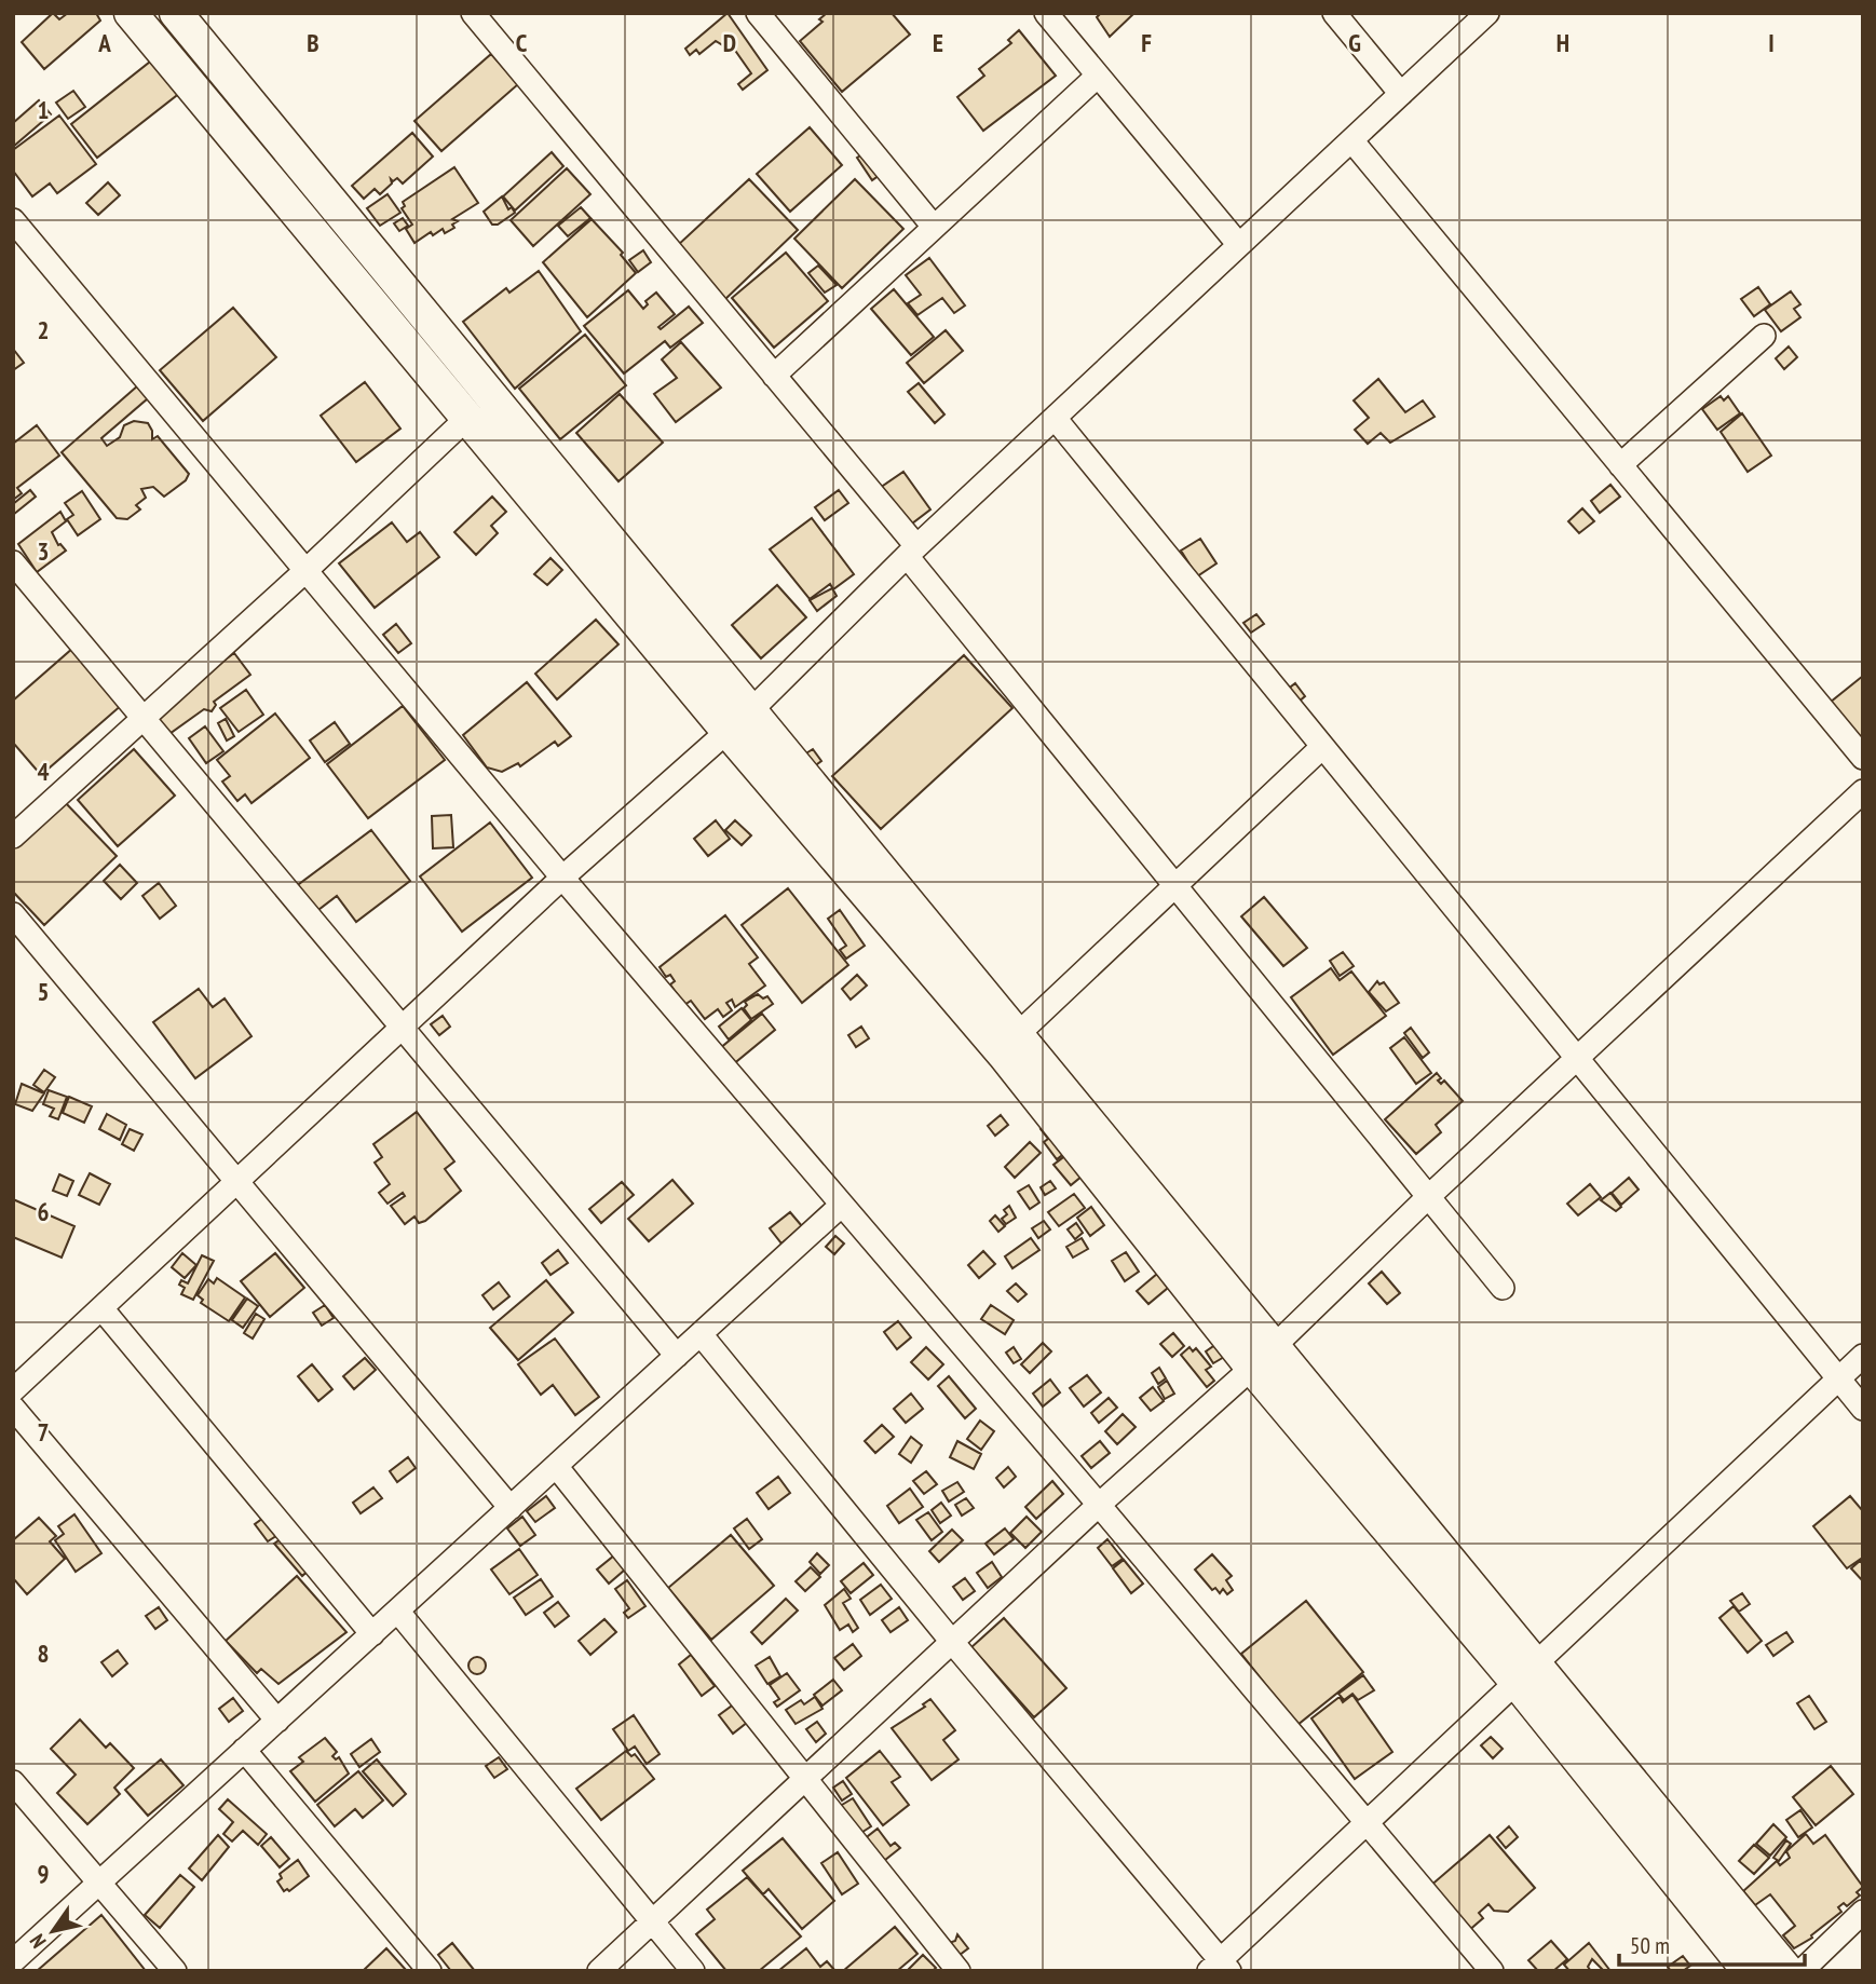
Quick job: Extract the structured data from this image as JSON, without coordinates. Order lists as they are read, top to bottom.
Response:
{
  "scale_bar": "50 m",
  "north": "bottom left",
  "grid": {
    "columns": [
      "A",
      "B",
      "C",
      "D",
      "E",
      "F",
      "G",
      "H",
      "I"
    ],
    "rows": [
      "1",
      "2",
      "3",
      "4",
      "5",
      "6",
      "7",
      "8",
      "9"
    ]
  }
}
